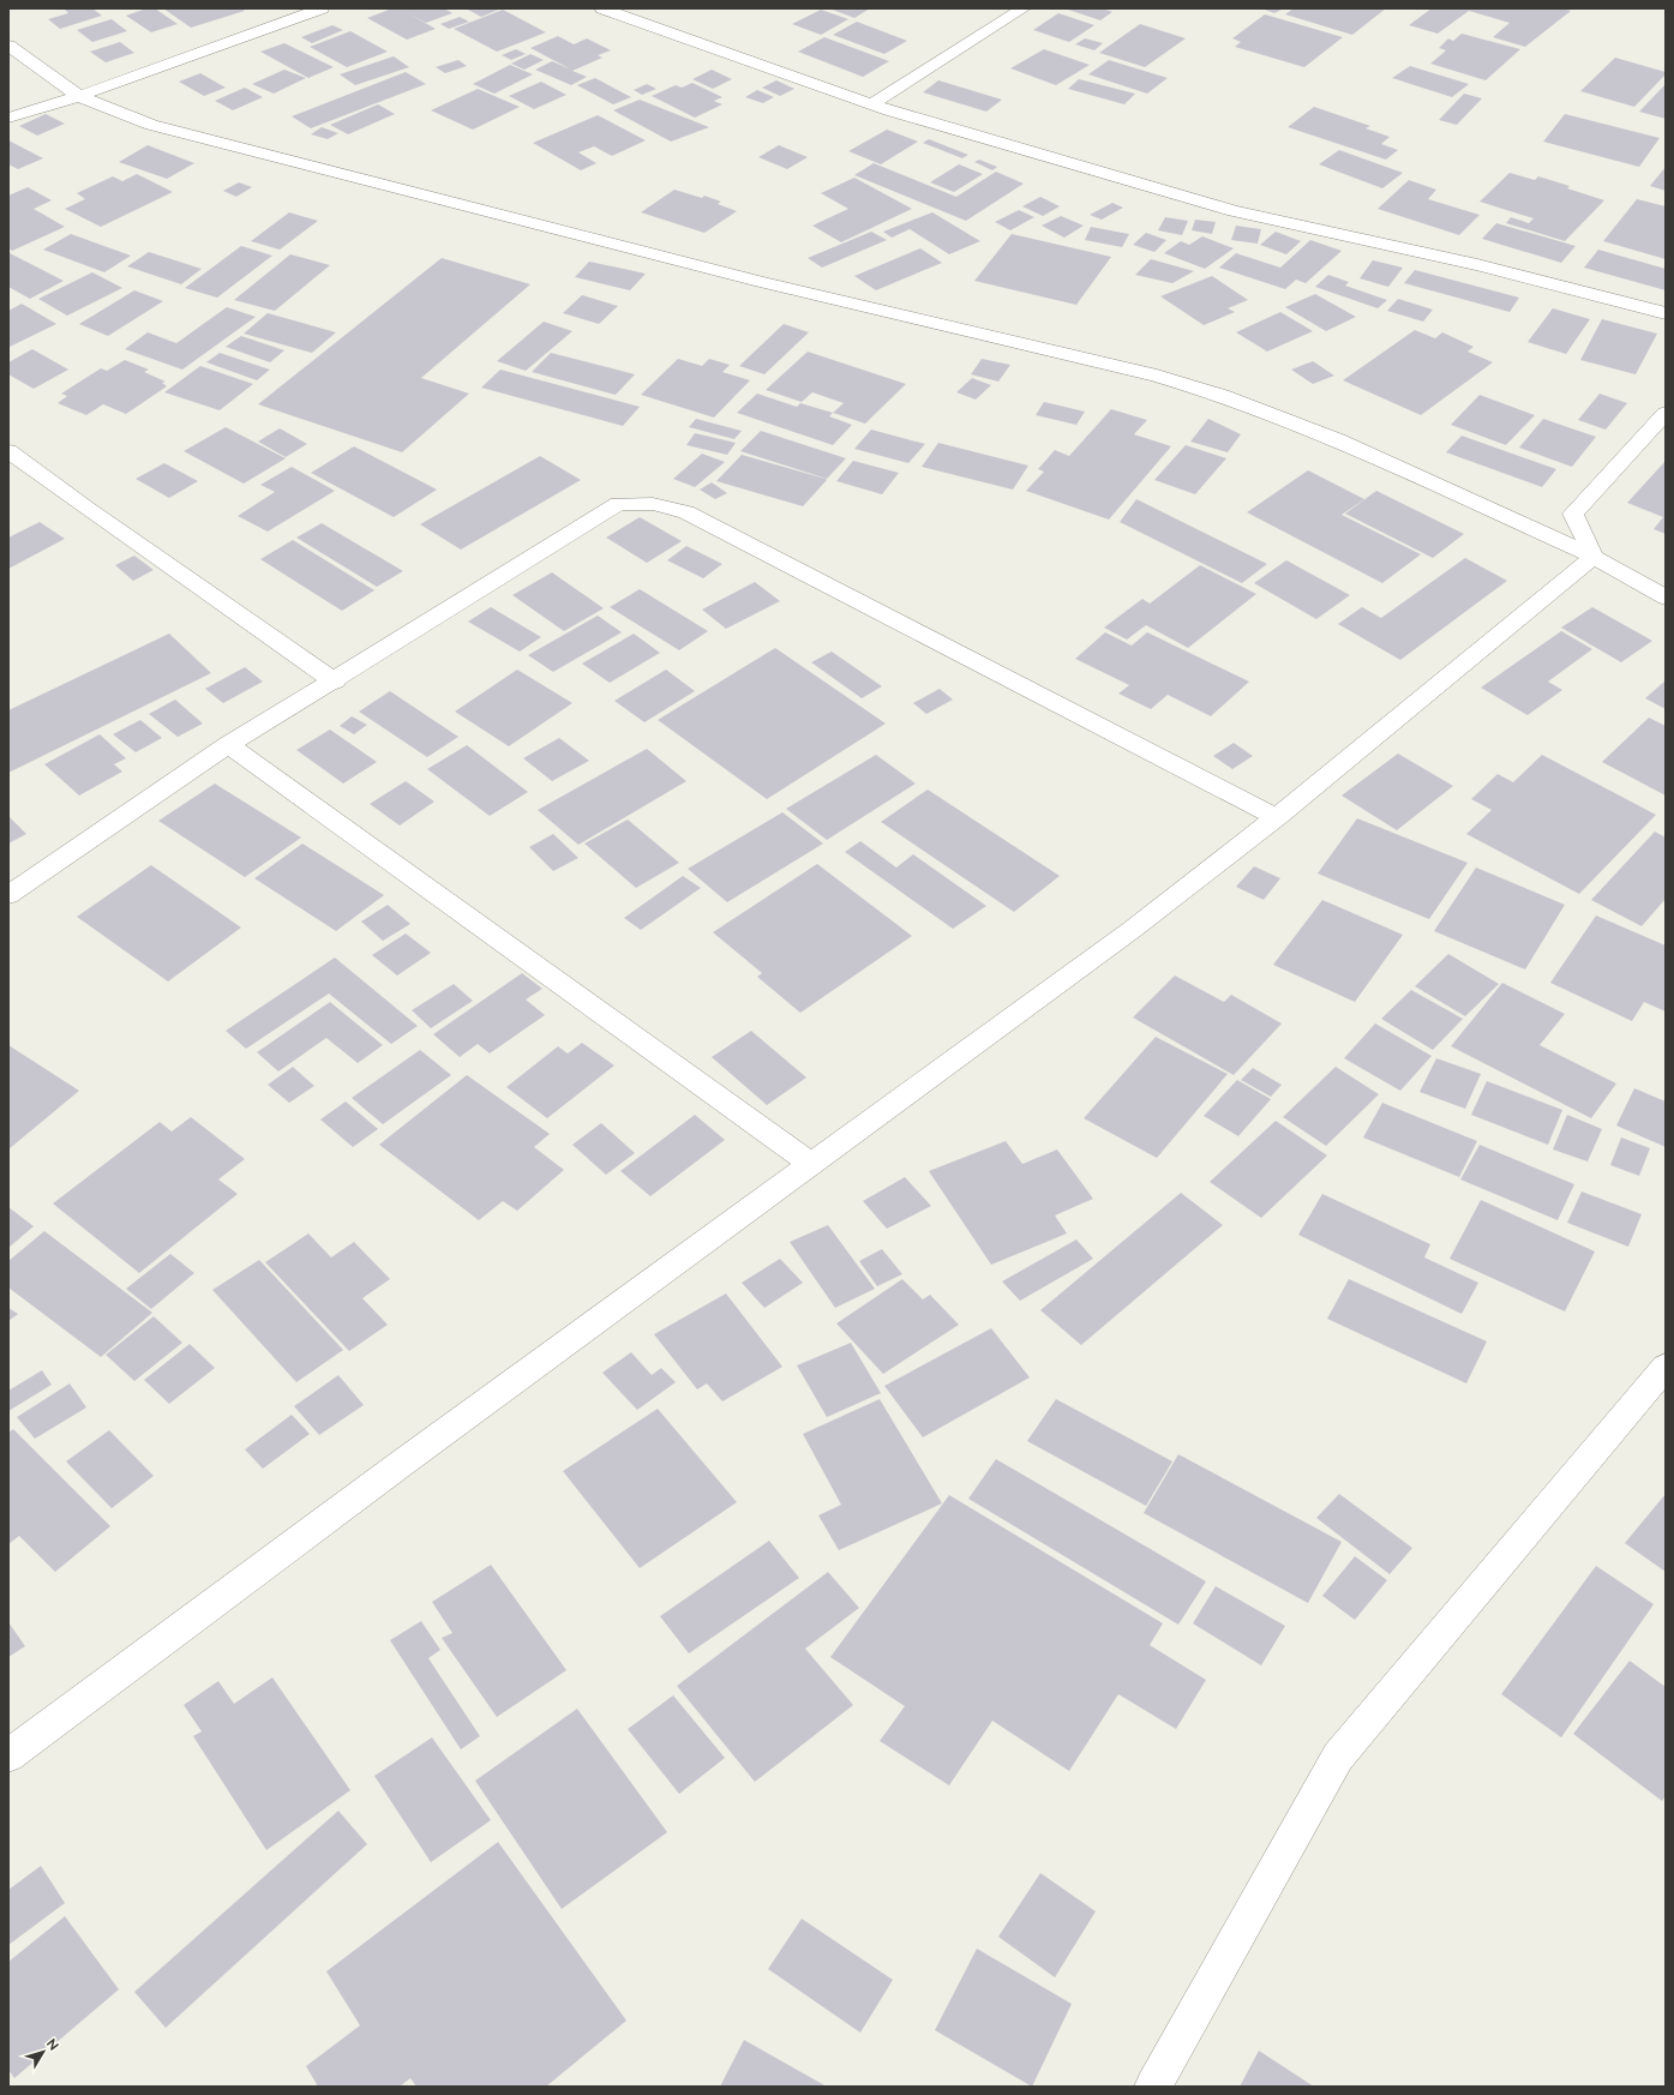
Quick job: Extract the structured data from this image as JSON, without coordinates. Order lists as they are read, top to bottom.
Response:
{
  "north": "top right"
}
